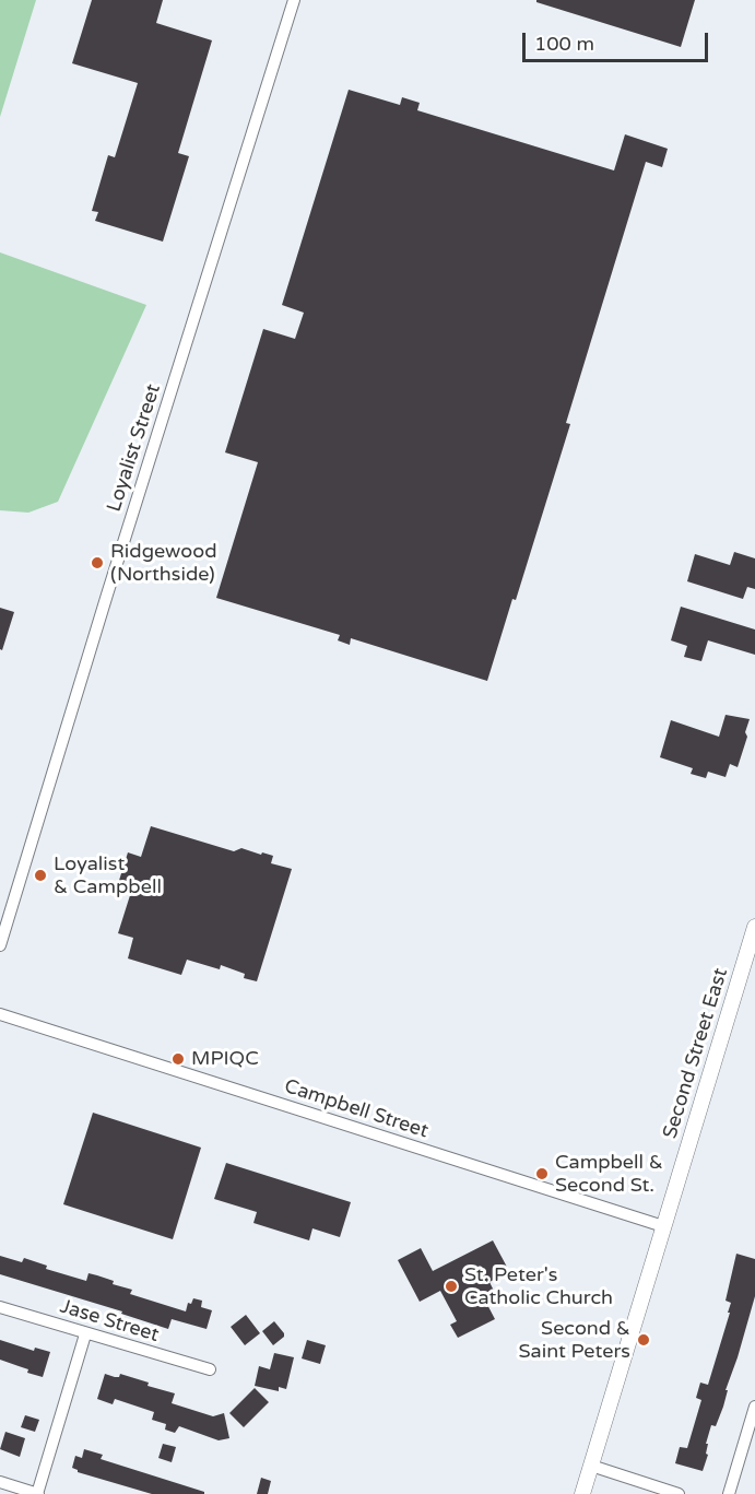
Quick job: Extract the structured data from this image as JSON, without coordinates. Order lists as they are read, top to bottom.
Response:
{
  "streets": {
    "main road": ["Second Street East"],
    "street": ["Loyalist Street", "Campbell Street", "Jase Street"]
  },
  "crossings": [
    ["Second Street East", "Campbell Street"]
  ],
  "places": [
    "Ridgewood (Northside)",
    "Loyalist & Campbell",
    "MPIQC",
    "Campbell & Second St.",
    "St. Peter's Catholic Church",
    "Second & Saint Peters"
  ],
  "scale_bar": "100 m"
}
